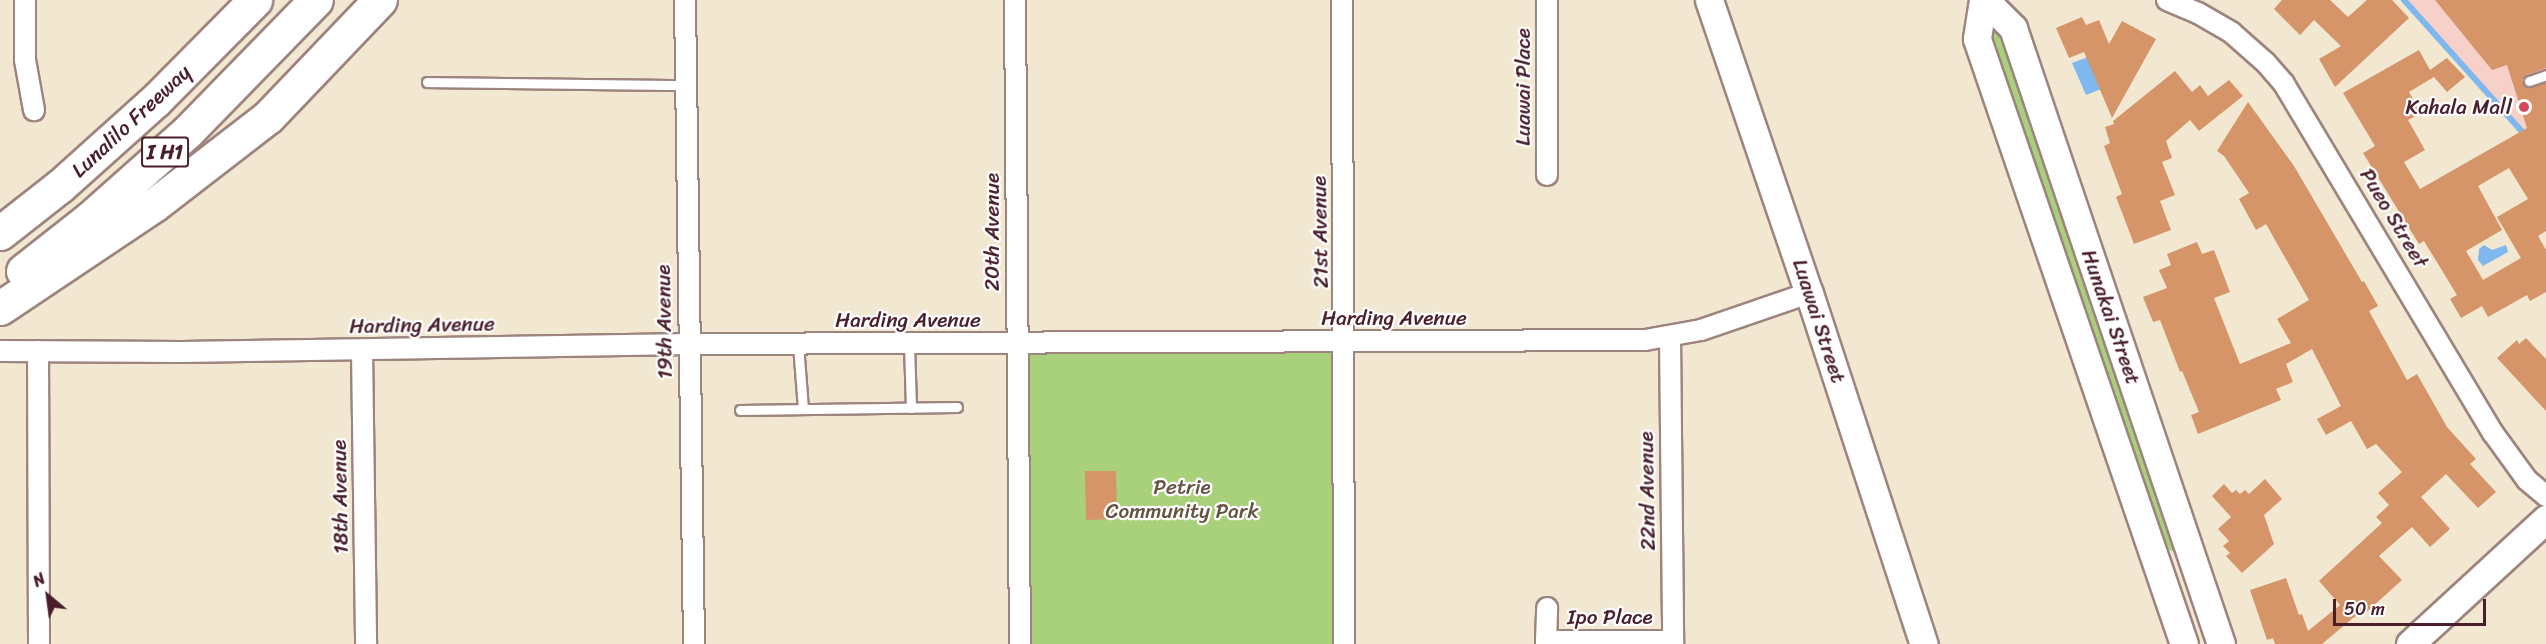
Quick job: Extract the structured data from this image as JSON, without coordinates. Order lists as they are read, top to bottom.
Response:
{
  "streets": {
    "highway": ["Lunalilo Freeway", "I H1"],
    "street": [
      "Luawai Place",
      "Pueo Street",
      "20th Avenue",
      "21st Avenue",
      "Hunakai Street",
      "Harding Avenue",
      "Luawai Street",
      "19th Avenue",
      "22nd Avenue",
      "18th Avenue",
      "Ipo Place"
    ]
  },
  "crossings": [
    ["20th Avenue", "Harding Avenue"],
    ["21st Avenue", "Harding Avenue"],
    ["Harding Avenue", "Luawai Street"],
    ["Harding Avenue", "19th Avenue"],
    ["Harding Avenue", "22nd Avenue"],
    ["Harding Avenue", "18th Avenue"],
    ["22nd Avenue", "Ipo Place"]
  ],
  "parks": ["Petrie Community Park"],
  "places": ["Kahala Mall"],
  "scale_bar": "50 m",
  "north": "top left"
}
